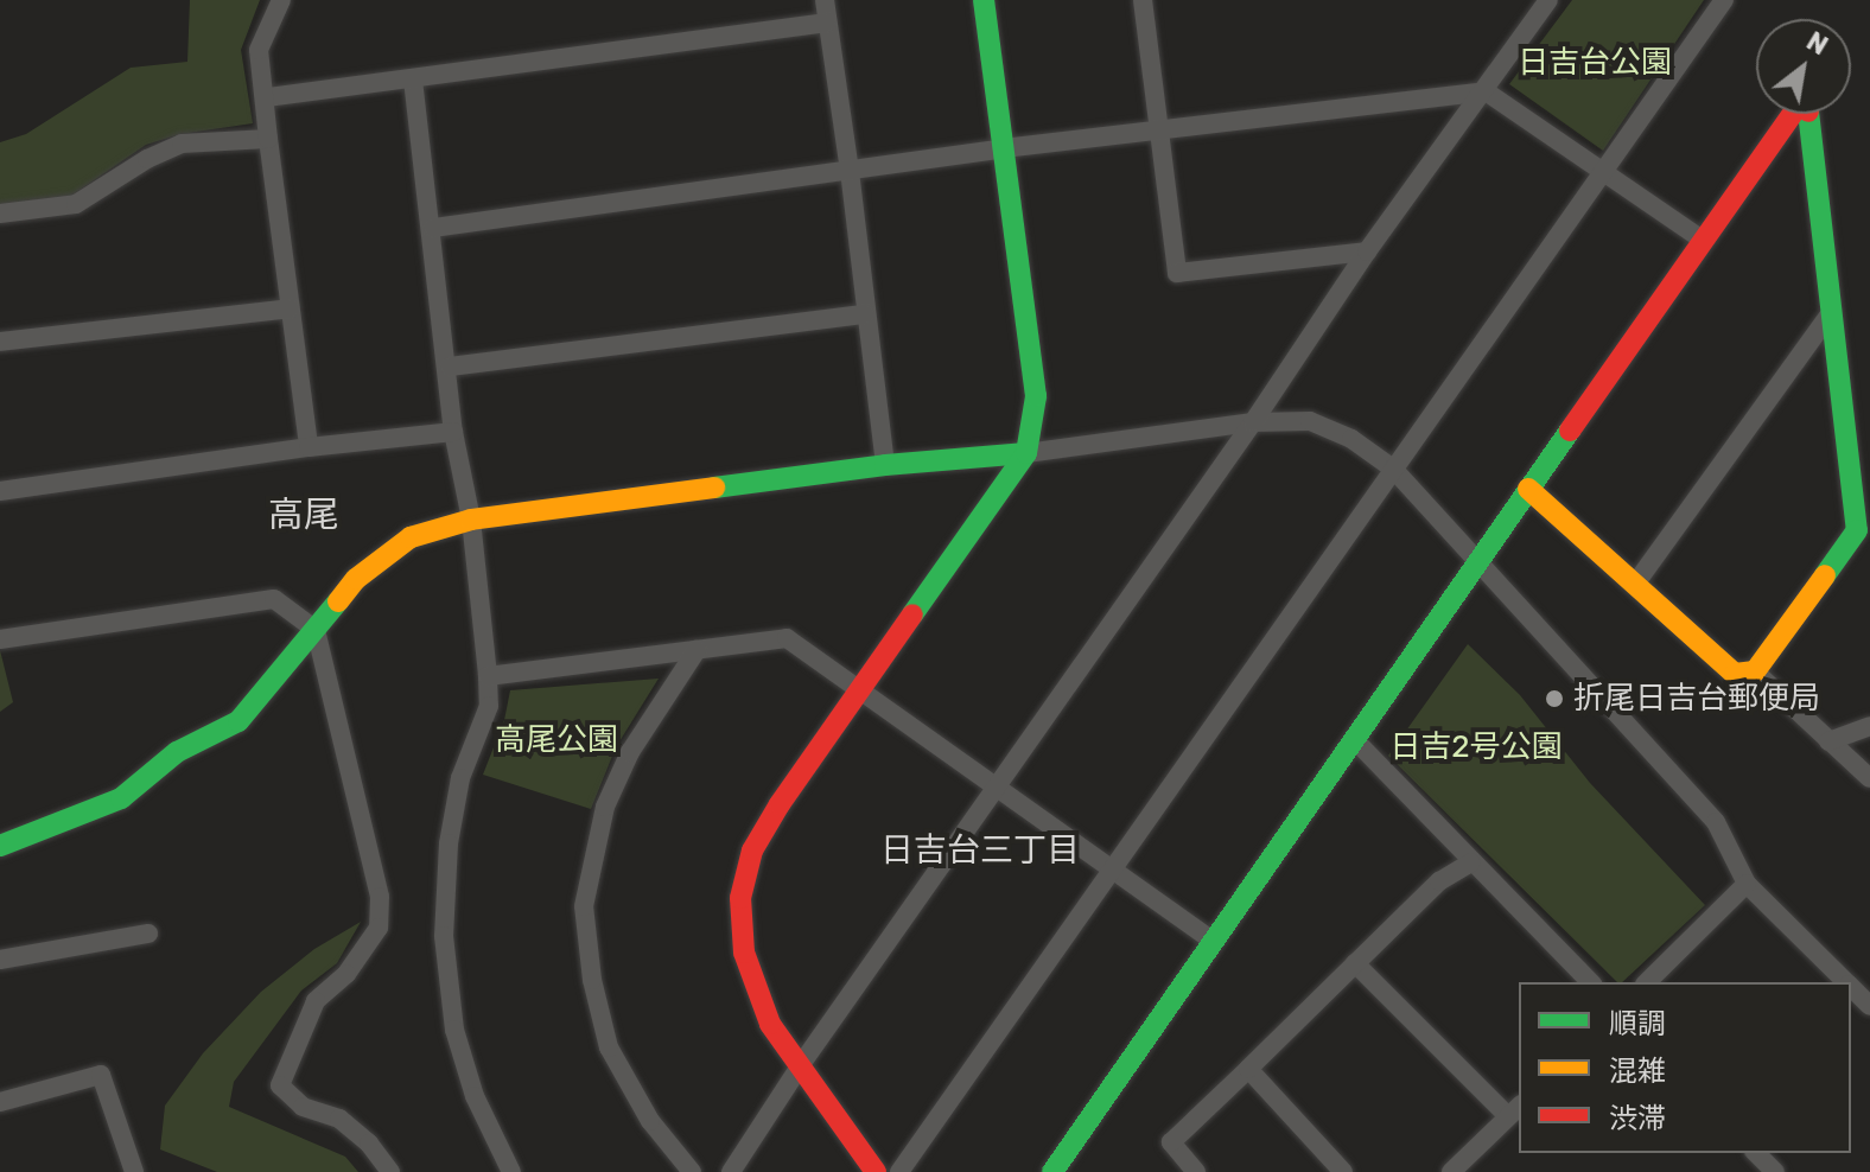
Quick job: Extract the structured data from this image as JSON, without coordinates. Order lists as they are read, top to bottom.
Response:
{
  "districts": ["高尾", "日吉台三丁目"],
  "parks": ["日吉台公園", "高尾公園", "日吉2号公園"],
  "places": ["折尾日吉台郵便局"],
  "legend": ["順調", "混雑", "渋滞"],
  "north": "top right"
}
